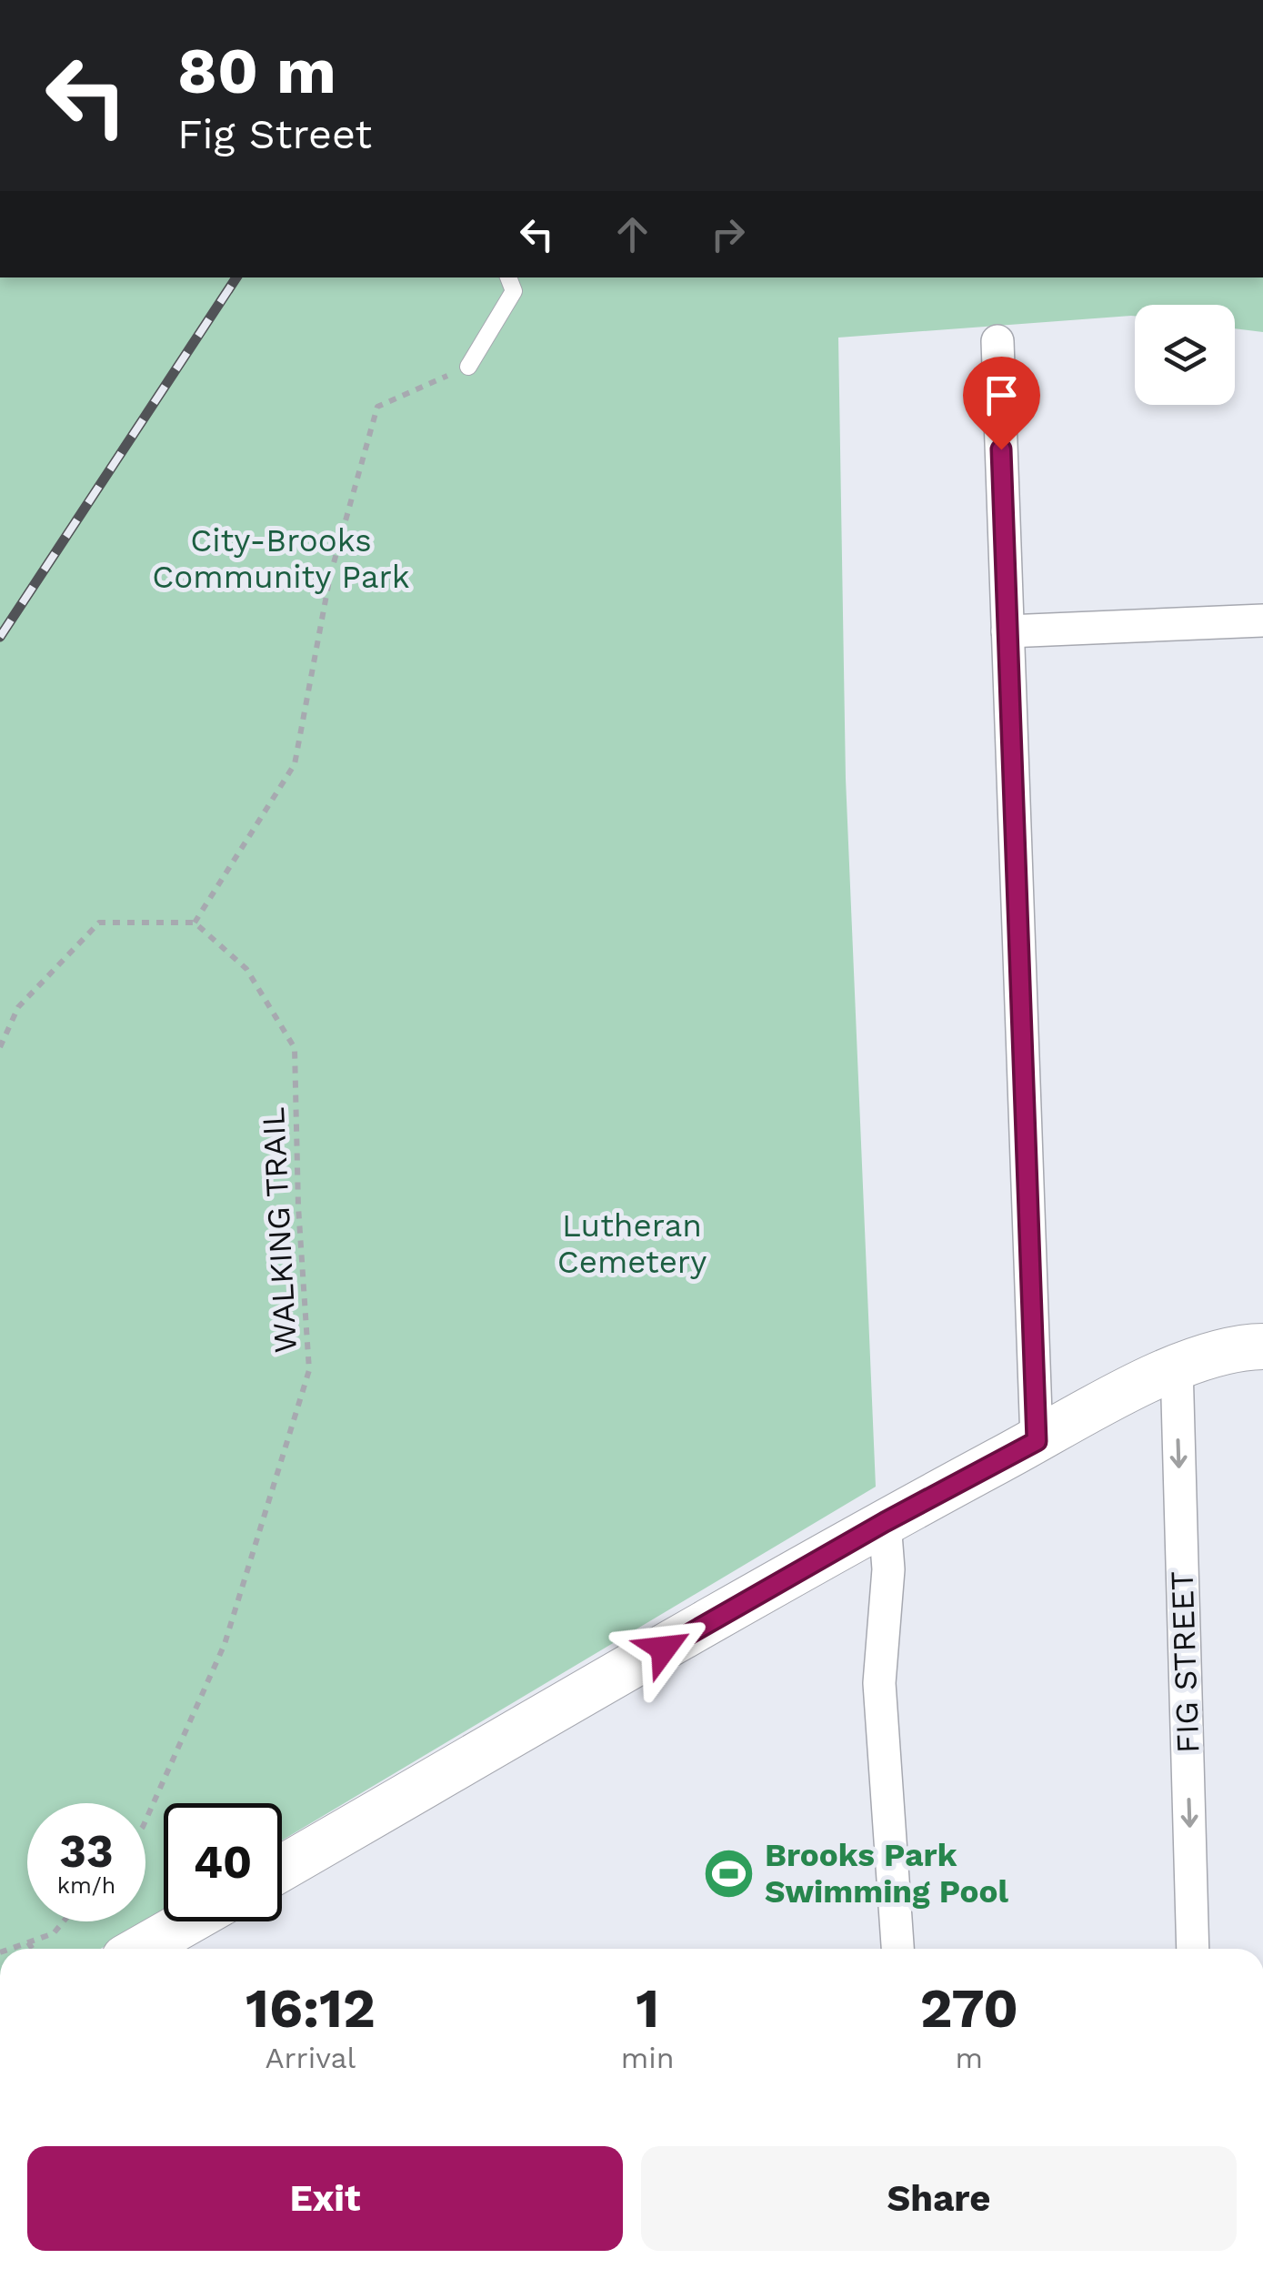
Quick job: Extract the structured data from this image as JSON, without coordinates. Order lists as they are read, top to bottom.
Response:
{
  "streets": {
    "street": ["FIG STREET"],
    "path": ["WALKING TRAIL"]
  },
  "one_way": ["FIG STREET"],
  "parks": ["City-Brooks Community Park", "Lutheran Cemetery"],
  "places": {
    "sports": ["Brooks Park Swimming Pool"]
  },
  "page": {
    "turn": ["80 m", "Fig Street"],
    "speed": "33 km/h",
    "limit": "40",
    "eta": [
      "16:12",
      "Arrival",
      "1",
      "min",
      "270",
      "m"
    ],
    "buttons": ["Exit", "Share"]
  }
}
